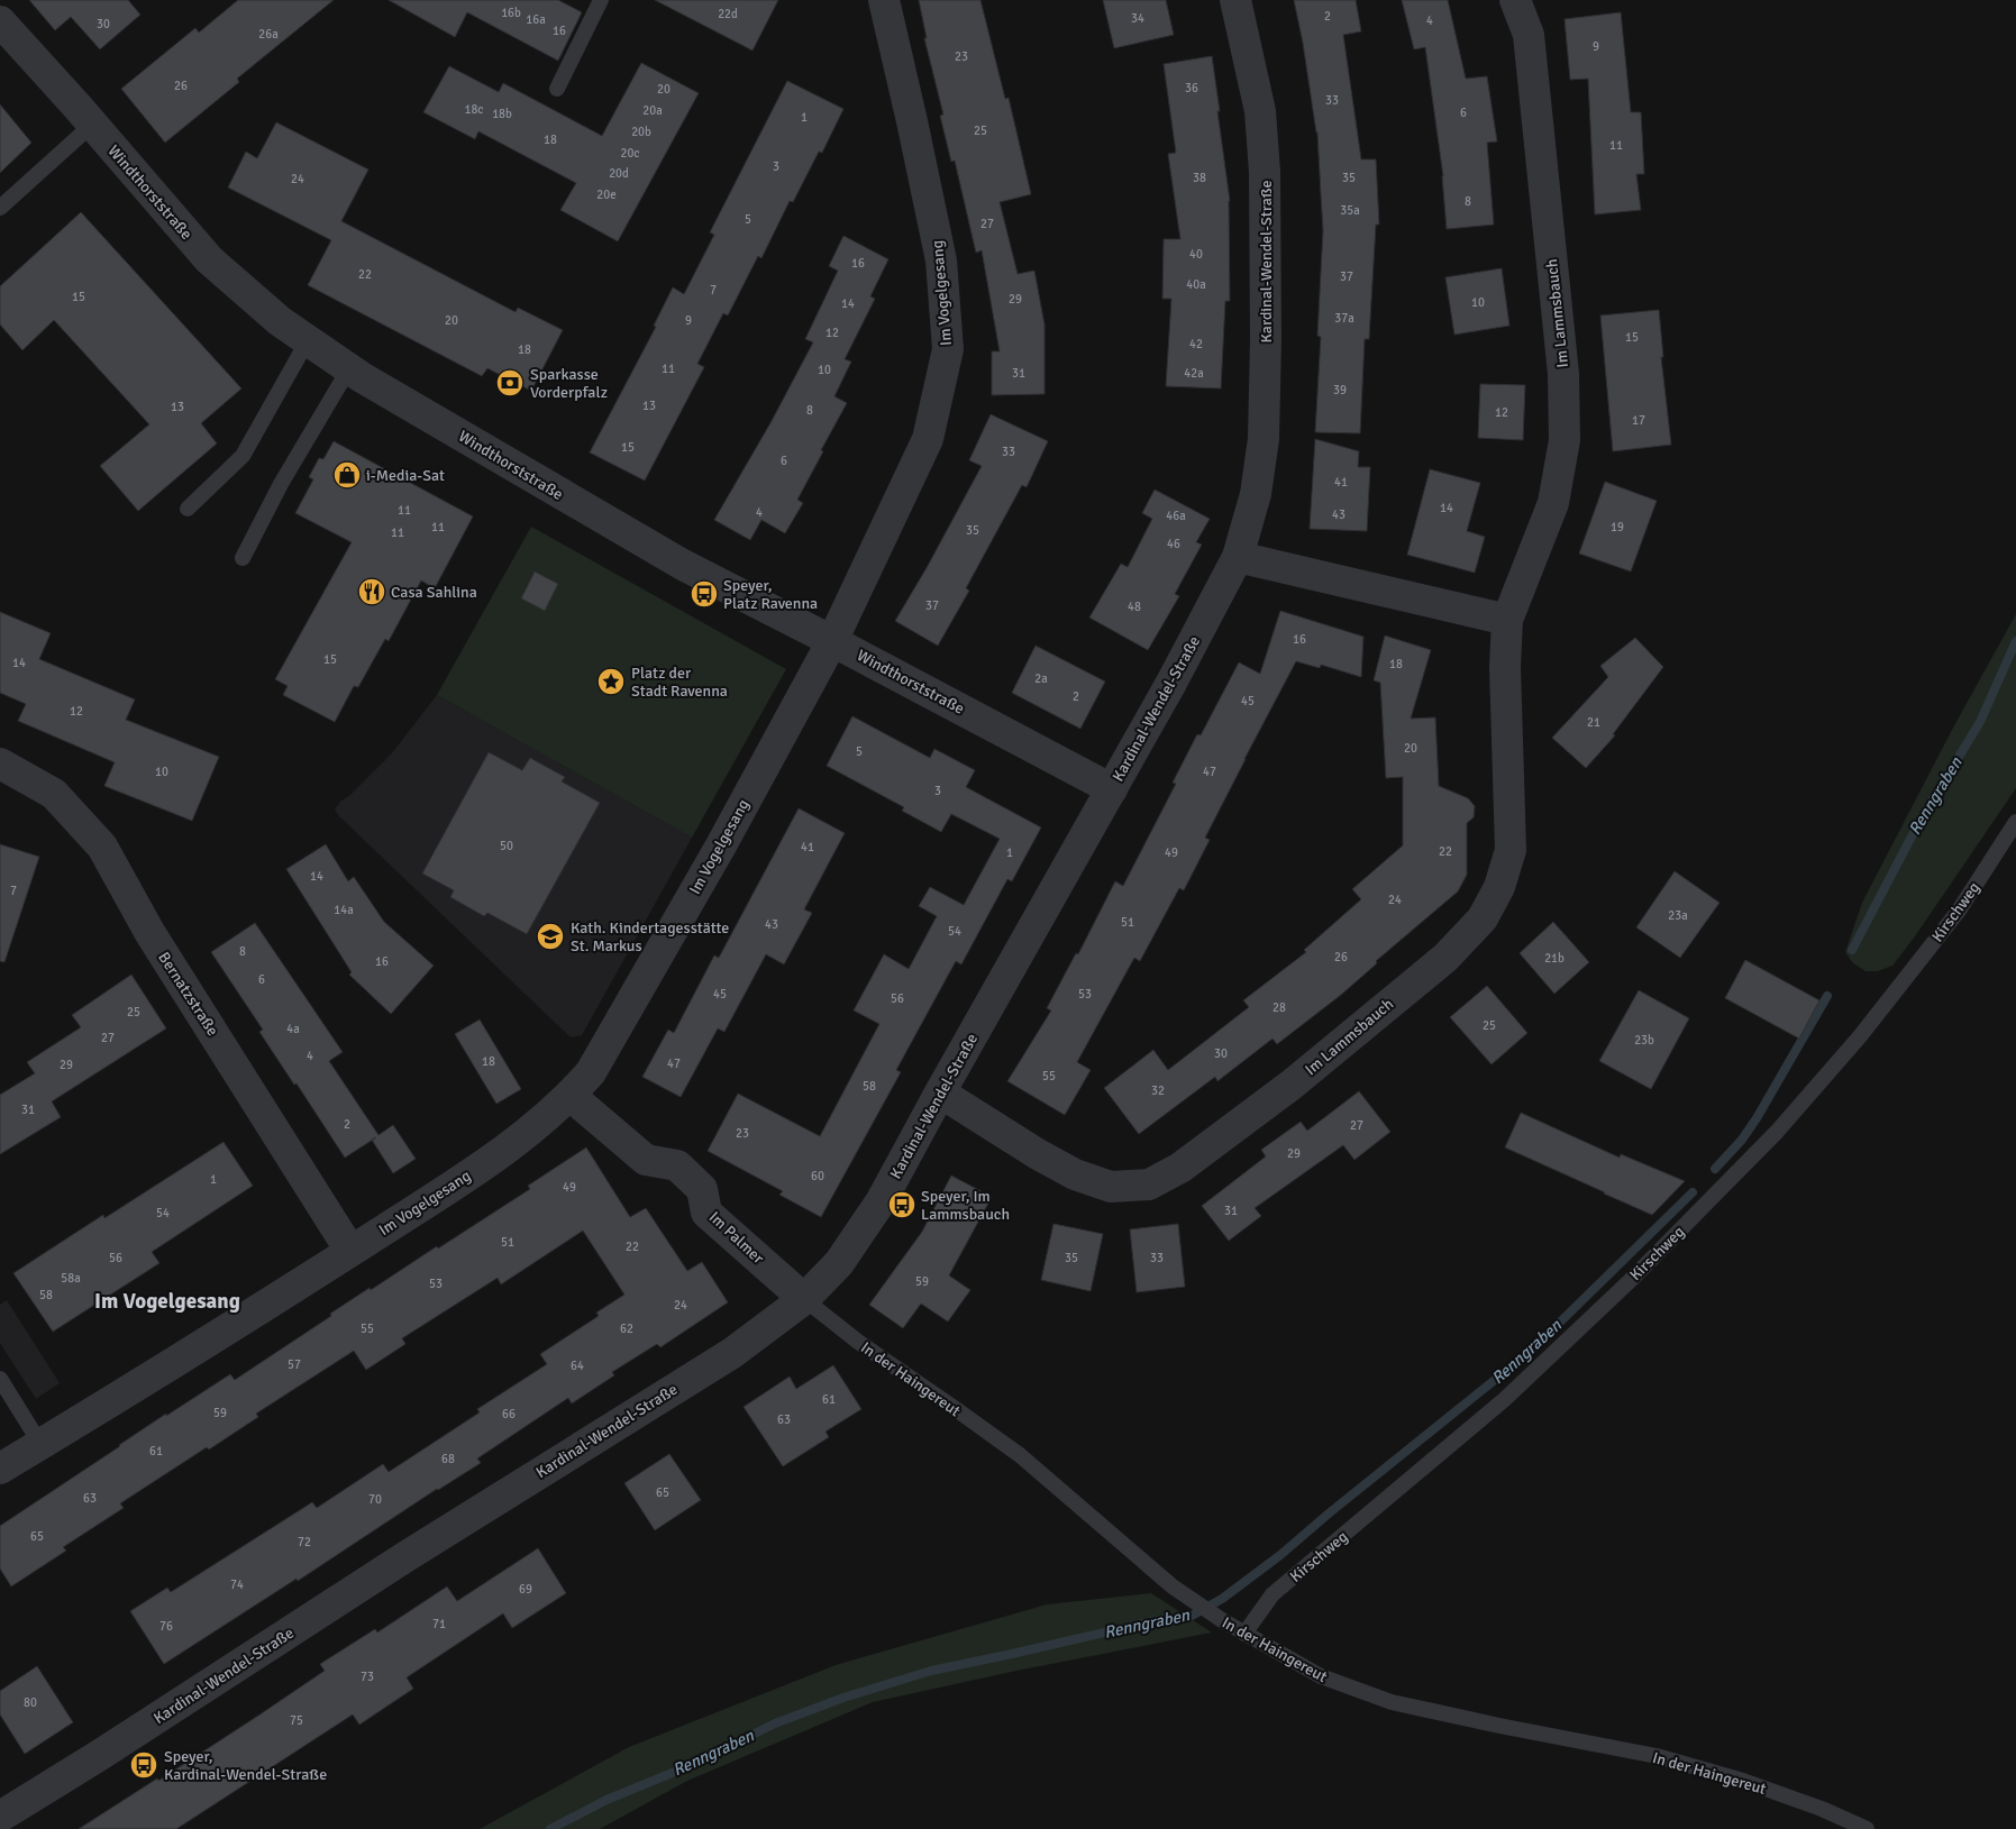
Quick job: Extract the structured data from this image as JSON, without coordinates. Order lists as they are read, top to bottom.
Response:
{
  "streets": {
    "street": [
      "Windthorststraße",
      "Kardinal-Wendel-Straße",
      "Im Vogelgesang",
      "Im Lammsbauch",
      "Bernatzstraße",
      "Im Palmer"
    ],
    "lane": ["Kirschweg", "In der Haingereut"]
  },
  "crossings": [
    ["Windthorststraße", "Kardinal-Wendel-Straße"],
    ["Windthorststraße", "Im Vogelgesang"],
    ["Kardinal-Wendel-Straße", "Im Lammsbauch"],
    ["Kardinal-Wendel-Straße", "Im Palmer"],
    ["Kardinal-Wendel-Straße", "In der Haingereut"],
    ["Im Vogelgesang", "Bernatzstraße"],
    ["Im Vogelgesang", "Im Palmer"],
    ["Kirschweg", "In der Haingereut"],
    ["Im Palmer", "In der Haingereut"]
  ],
  "districts": ["Im Vogelgesang"],
  "water": ["Renngraben"],
  "places": {
    "bank": ["Sparkasse Vorderpfalz"],
    "shop": ["i-Media-Sat"],
    "restaurant": ["Casa Sahlina"],
    "bus stop": ["Speyer, Platz Ravenna", "Speyer, Im Lammsbauch", "Speyer, Kardinal-Wendel-Straße"],
    "place": ["Platz der Stadt Ravenna"],
    "school or university": ["Kath. Kindertagesstätte St. Markus"]
  },
  "house_numbers": [
    "16b",
    "22d",
    "2",
    "34",
    "16a",
    "4",
    "30",
    "16",
    "26a",
    "9",
    "23",
    "26",
    "36",
    "20",
    "33",
    "18c",
    "20a",
    "6",
    "18b",
    "1",
    "25",
    "20b",
    "18",
    "11",
    "20c",
    "3",
    "20d",
    "38",
    "35",
    "24",
    "20e",
    "8",
    "35a",
    "5",
    "27",
    "40",
    "16",
    "22",
    "37",
    "40a",
    "7",
    "15",
    "29",
    "10",
    "14",
    "37a",
    "20",
    "9",
    "12",
    "15",
    "42",
    "18",
    "11",
    "10",
    "31",
    "42a",
    "39",
    "13",
    "13",
    "8",
    "12",
    "17",
    "15",
    "33",
    "6",
    "41",
    "14",
    "11",
    "4",
    "43",
    "46a",
    "11",
    "19",
    "35",
    "11",
    "46",
    "37",
    "48",
    "16",
    "15",
    "14",
    "18",
    "2a",
    "2",
    "45",
    "12",
    "21",
    "20",
    "5",
    "10",
    "47",
    "3",
    "50",
    "41",
    "22",
    "1",
    "49",
    "14",
    "7",
    "24",
    "14a",
    "23a",
    "51",
    "43",
    "54",
    "8",
    "26",
    "21b",
    "16",
    "6",
    "45",
    "53",
    "56",
    "28",
    "25",
    "25",
    "4a",
    "27",
    "23b",
    "30",
    "4",
    "18",
    "47",
    "29",
    "55",
    "58",
    "32",
    "31",
    "2",
    "27",
    "23",
    "29",
    "60",
    "1",
    "49",
    "31",
    "54",
    "51",
    "22",
    "56",
    "35",
    "33",
    "58a",
    "59",
    "53",
    "58",
    "24",
    "55",
    "62",
    "57",
    "64",
    "61",
    "59",
    "66",
    "63",
    "61",
    "68",
    "65",
    "63",
    "70",
    "65",
    "72",
    "74",
    "69",
    "71",
    "76",
    "73",
    "80",
    "75"
  ]
}
